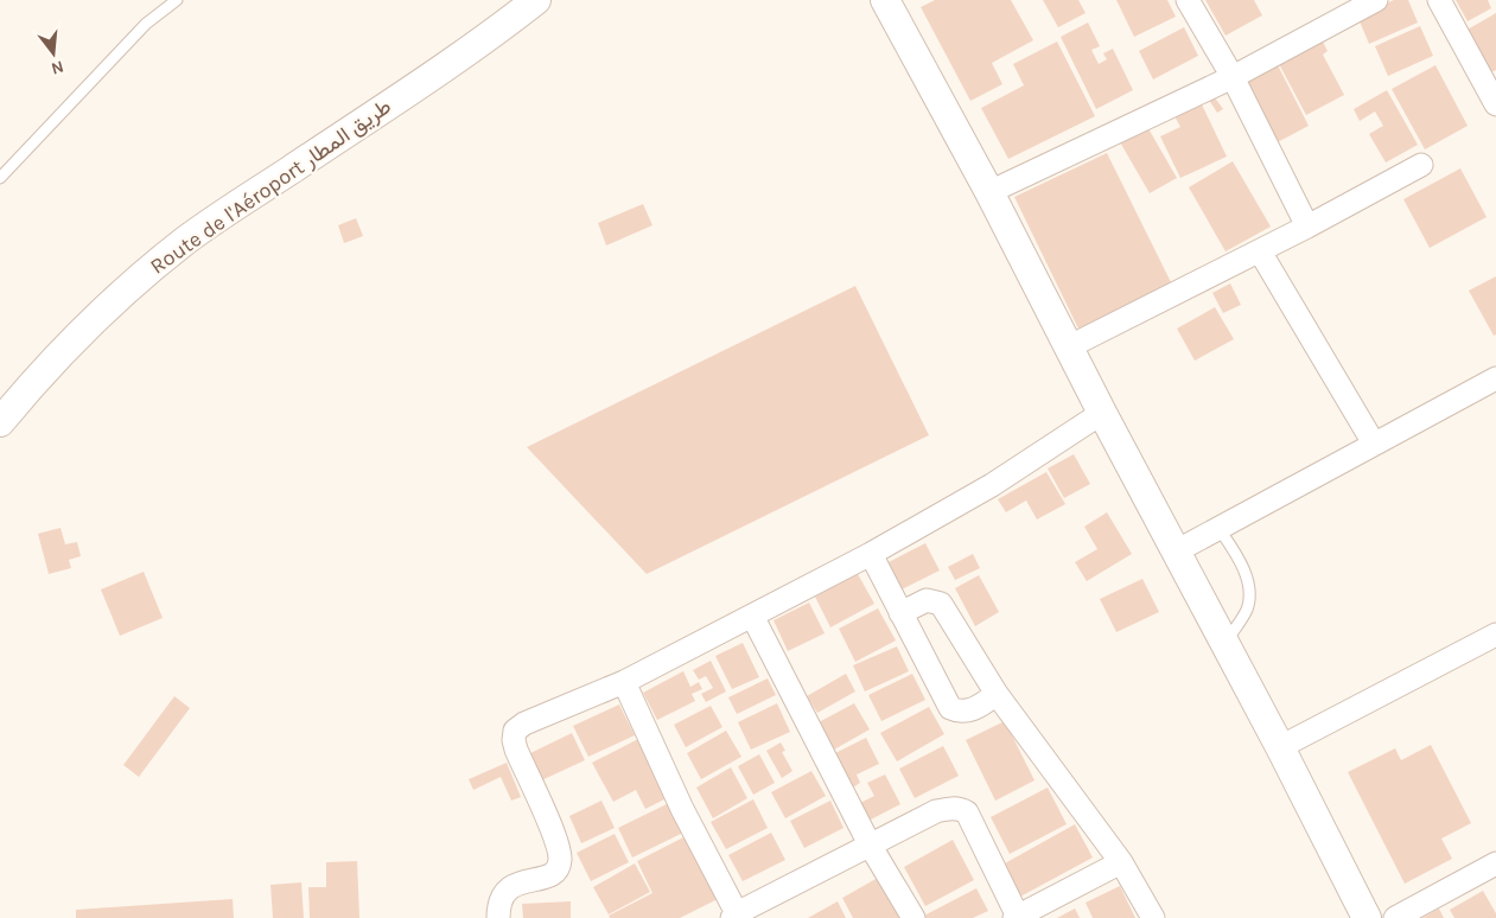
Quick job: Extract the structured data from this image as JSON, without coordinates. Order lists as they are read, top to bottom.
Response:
{
  "streets": {
    "street": ["Route de l'Aéroport طريق المطار"]
  },
  "north": "bottom"
}
